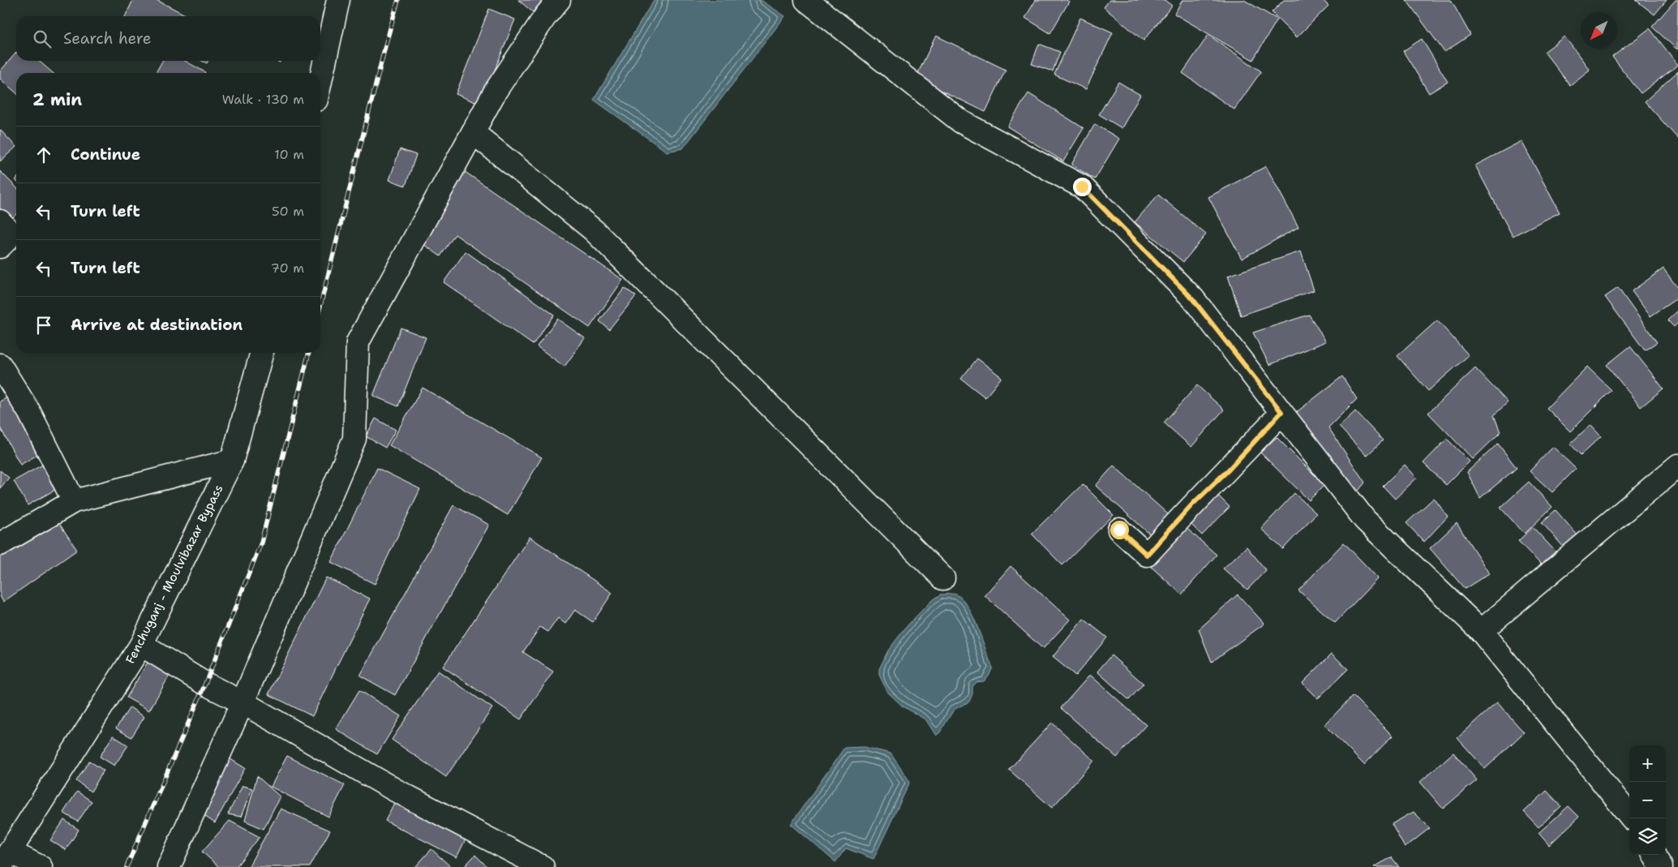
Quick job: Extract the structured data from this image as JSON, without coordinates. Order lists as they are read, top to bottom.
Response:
{
  "streets": {
    "main road": ["Fenchuganj - Moulvibazar Bypass"]
  },
  "north": "bottom left",
  "page": {
    "search": "Search here",
    "heading": ["2 min", "Walk · 130 m"],
    "list": [
      ["Continue", "10 m"],
      ["Turn left", "50 m"],
      ["Turn left", "70 m"],
      "Arrive at destination"
    ],
    "map_buttons": ["+", "−"]
  }
}
